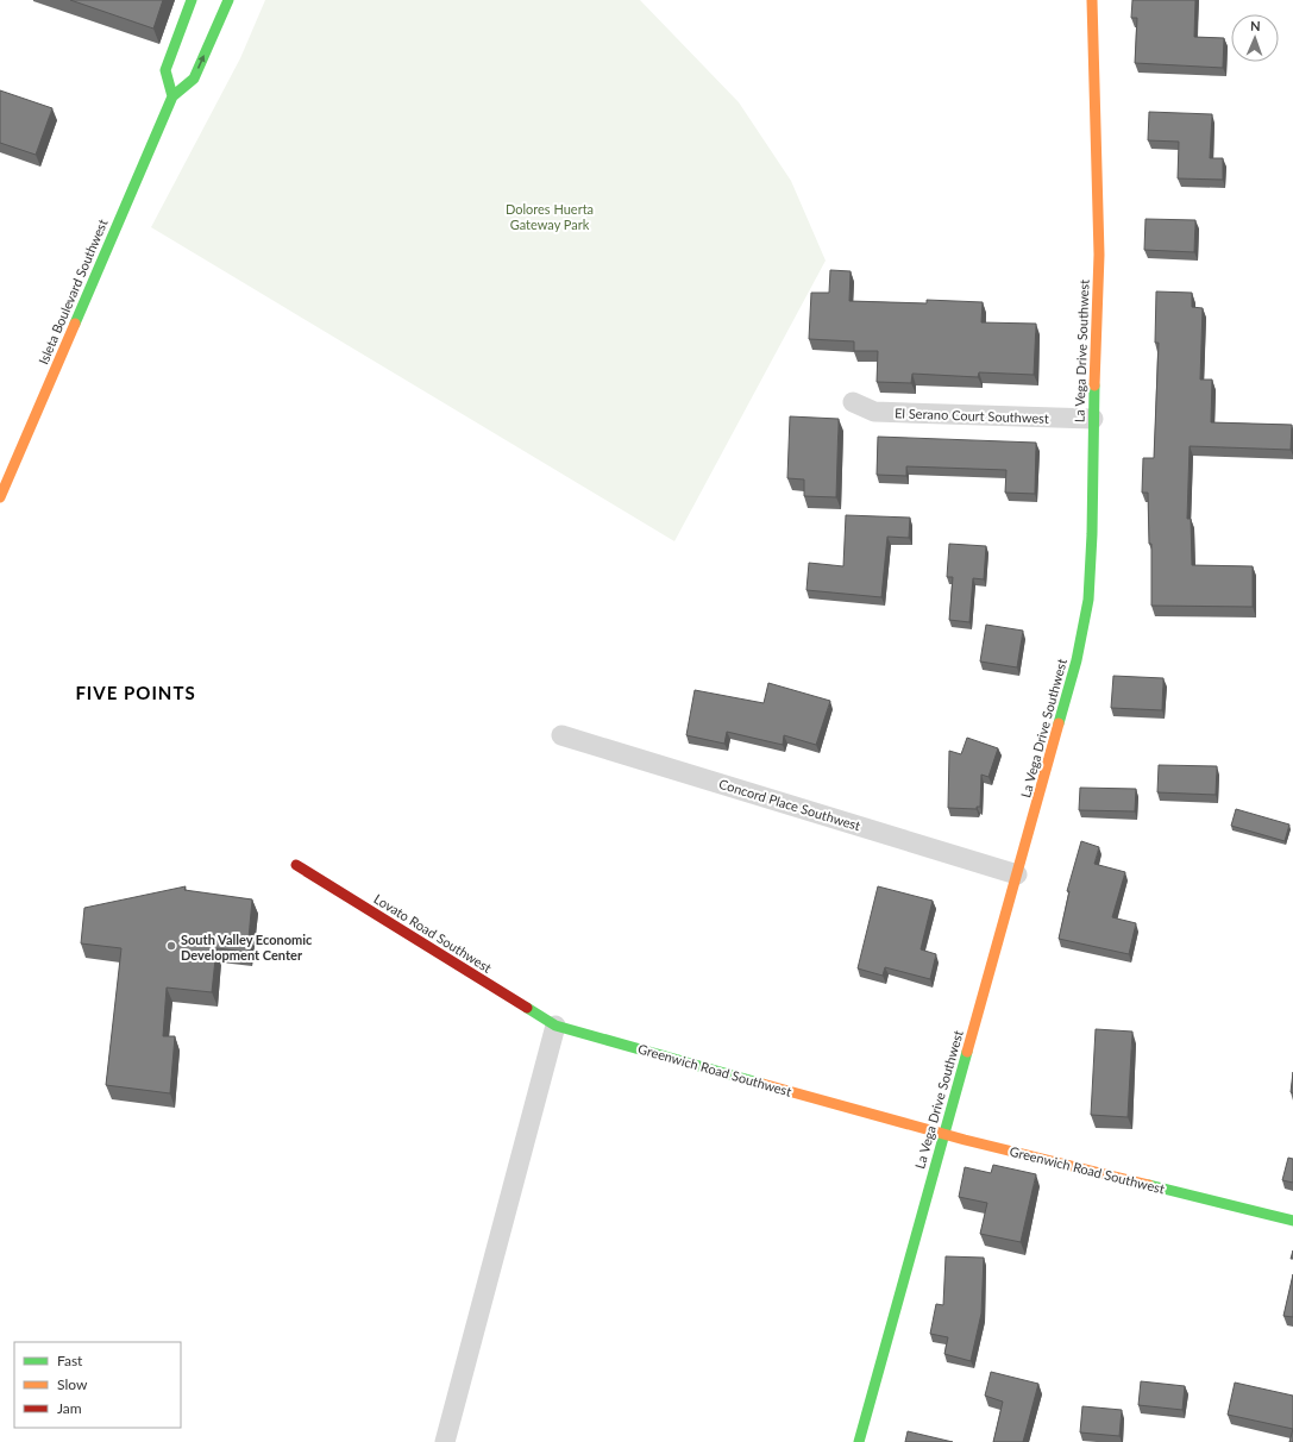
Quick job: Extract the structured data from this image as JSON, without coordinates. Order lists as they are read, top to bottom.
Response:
{
  "streets": {
    "street": [
      "Isleta Boulevard Southwest",
      "La Vega Drive Southwest",
      "El Serano Court Southwest",
      "Concord Place Southwest",
      "Lovato Road Southwest",
      "Greenwich Road Southwest"
    ]
  },
  "crossings": [
    ["La Vega Drive Southwest", "El Serano Court Southwest"],
    ["La Vega Drive Southwest", "Concord Place Southwest"],
    ["La Vega Drive Southwest", "Greenwich Road Southwest"],
    ["Lovato Road Southwest", "Greenwich Road Southwest"]
  ],
  "districts": ["FIVE POINTS"],
  "parks": ["Dolores Huerta Gateway Park"],
  "places": ["South Valley Economic Development Center"],
  "legend": ["Fast", "Slow", "Jam"],
  "north": "top"
}
